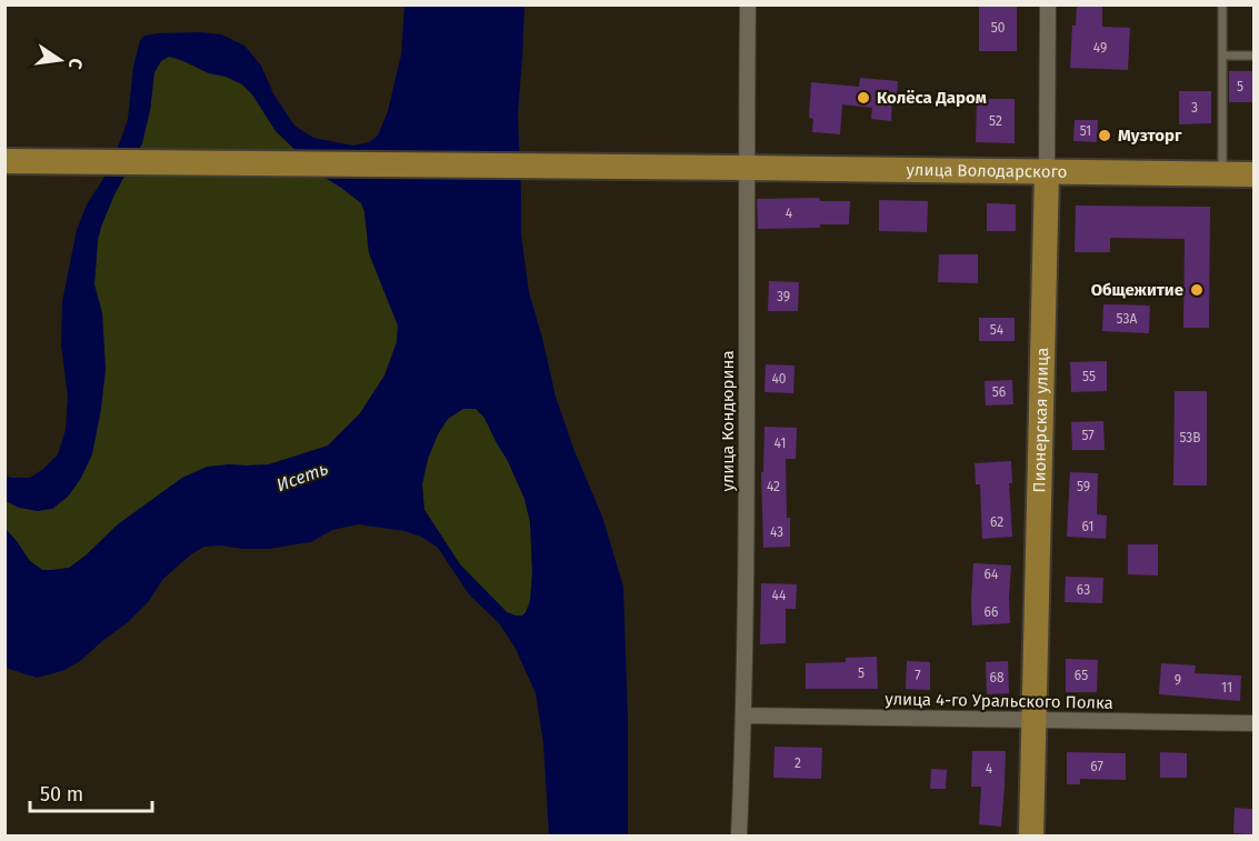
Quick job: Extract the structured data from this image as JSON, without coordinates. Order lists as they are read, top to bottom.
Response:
{
  "streets": {
    "main road": ["улица Володарского", "Пионерская улица"],
    "street": ["улица Кондюрина", "улица 4-го Уральского Полка"]
  },
  "crossings": [
    ["улица Володарского", "улица Кондюрина"],
    ["улица Володарского", "Пионерская улица"],
    ["улица Кондюрина", "улица 4-го Уральского Полка"],
    ["Пионерская улица", "улица 4-го Уральского Полка"]
  ],
  "water": ["Исеть"],
  "places": ["Колёса Даром", "Музторг", "Общежитие"],
  "house_numbers": [
    "50",
    "49",
    "5",
    "3",
    "52",
    "51",
    "4",
    "39",
    "53А",
    "54",
    "55",
    "40",
    "56",
    "57",
    "53В",
    "41",
    "42",
    "59",
    "62",
    "61",
    "43",
    "64",
    "63",
    "44",
    "66",
    "5",
    "7",
    "65",
    "68",
    "9",
    "11",
    "2",
    "67",
    "4"
  ],
  "scale_bar": "50 m",
  "north": "right"
}
